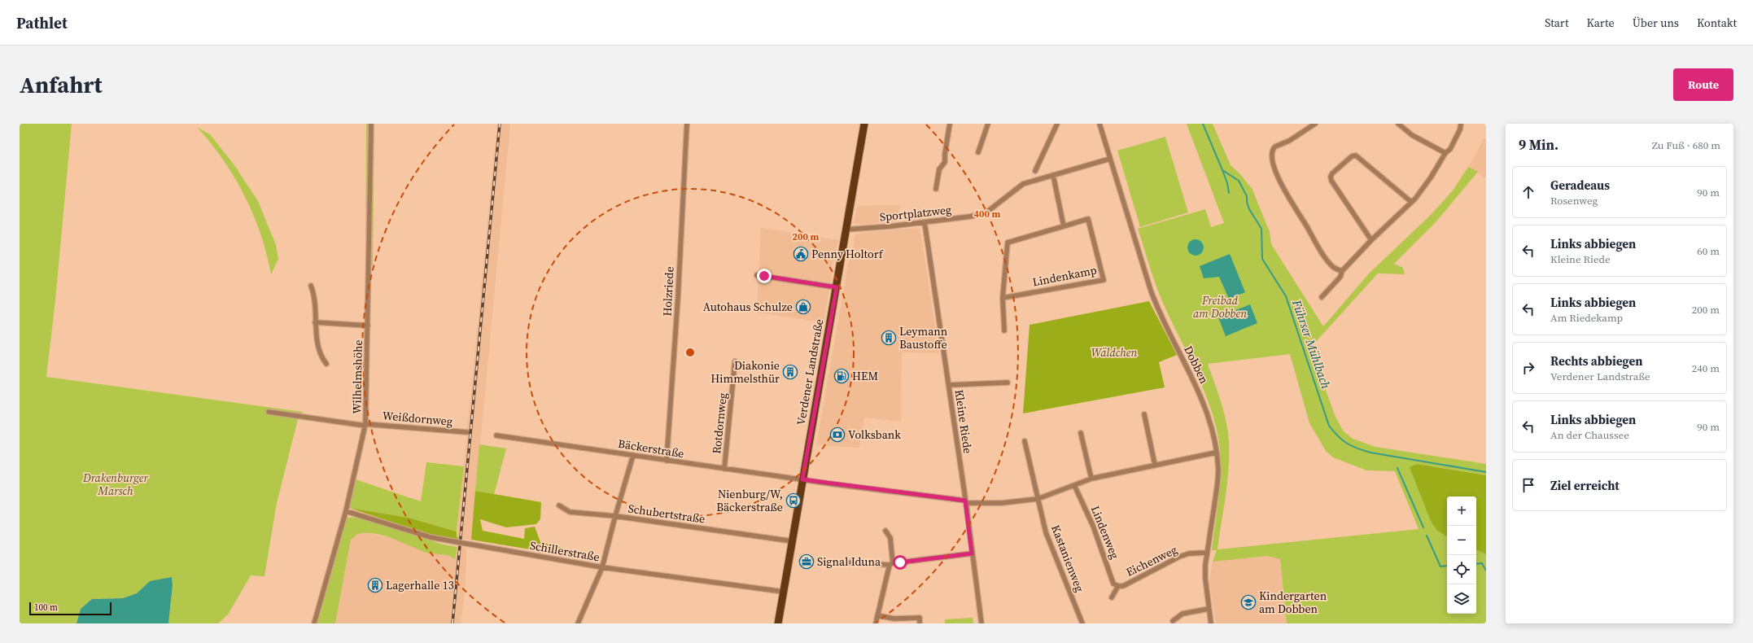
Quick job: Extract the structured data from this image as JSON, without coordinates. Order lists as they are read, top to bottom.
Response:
{
  "streets": {
    "main road": ["Verdener Landstraße"],
    "street": [
      "Sportplatzweg",
      "Lindenkamp",
      "Holzriede",
      "Dobben",
      "Wilhelmshöhe",
      "Weißdornweg",
      "Kleine Riede",
      "Rotdornweg",
      "Bäckerstraße",
      "Schubertstraße",
      "Lindenweg",
      "Schillerstraße",
      "Kastanienweg",
      "Eichenweg"
    ]
  },
  "crossings": [
    ["Sportplatzweg", "Dobben"],
    ["Sportplatzweg", "Verdener Landstraße"],
    ["Sportplatzweg", "Kleine Riede"],
    ["Holzriede", "Bäckerstraße"],
    ["Dobben", "Bäckerstraße"],
    ["Dobben", "Eichenweg"],
    ["Verdener Landstraße", "Bäckerstraße"],
    ["Verdener Landstraße", "Schubertstraße"],
    ["Verdener Landstraße", "Schillerstraße"],
    ["Wilhelmshöhe", "Weißdornweg"],
    ["Wilhelmshöhe", "Schillerstraße"],
    ["Kleine Riede", "Bäckerstraße"],
    ["Rotdornweg", "Bäckerstraße"],
    ["Bäckerstraße", "Lindenweg"],
    ["Bäckerstraße", "Kastanienweg"],
    ["Lindenweg", "Eichenweg"]
  ],
  "water": ["Führser Mühlbach"],
  "parks": ["Freibad am Dobben", "Wäldchen", "Drakenburger Marsch"],
  "places": {
    "public building": ["Penny Holtorf"],
    "shop": ["Autohaus Schulze"],
    "building": ["Leymann Baustoffe", "Diakonie Himmelsthür", "Lagerhalle 13"],
    "fuel station": ["HEM"],
    "bank": ["Volksbank"],
    "bus stop": ["Nienburg/W, Bäckerstraße"],
    "office": ["Signal Iduna"],
    "school or university": ["Kindergarten am Dobben"]
  },
  "scale_bar": "100 m",
  "page": {
    "header": "Pathlet",
    "nav": [
      "Start",
      "Karte",
      "Über uns",
      "Kontakt"
    ],
    "buttons": "Route",
    "title": "Anfahrt",
    "heading": ["9 Min.", "Zu Fuß · 680 m"],
    "list": [
      ["Geradeaus", "Rosenweg", "90 m"],
      ["Links abbiegen", "Kleine Riede", "60 m"],
      ["Links abbiegen", "Am Riedekamp", "200 m"],
      ["Rechts abbiegen", "Verdener Landstraße", "240 m"],
      ["Links abbiegen", "An der Chaussee", "90 m"],
      "Ziel erreicht"
    ],
    "map_buttons": ["+", "−"],
    "scale": "100 m"
  },
  "rings": ["400 m", "200 m"]
}
